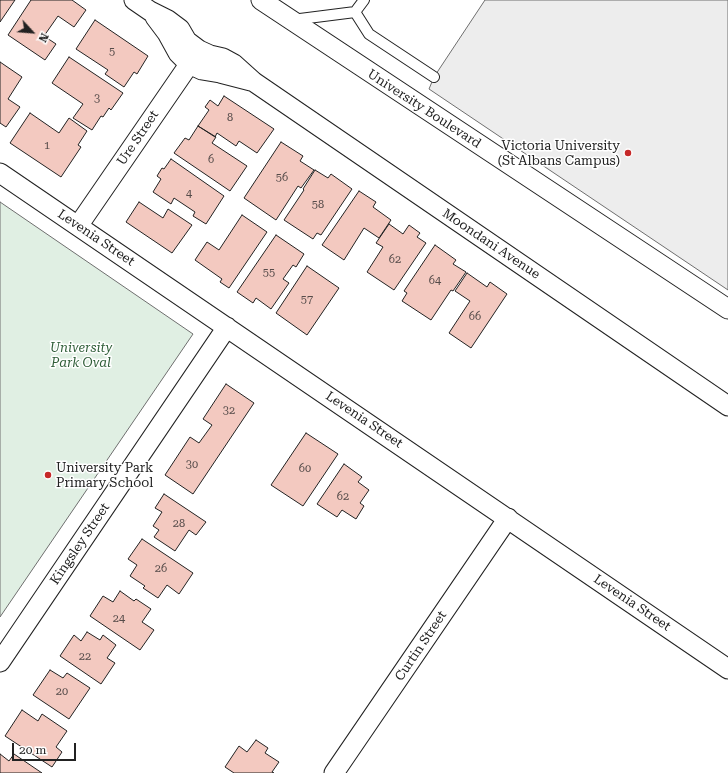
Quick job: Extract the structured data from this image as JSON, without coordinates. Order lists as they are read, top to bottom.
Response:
{
  "streets": {
    "street": [
      "University Boulevard",
      "Ure Street",
      "Levenia Street",
      "Moondani Avenue",
      "Kingsley Street",
      "Curtin Street"
    ]
  },
  "crossings": [
    ["Ure Street", "Levenia Street"],
    ["Ure Street", "Moondani Avenue"],
    ["Levenia Street", "Kingsley Street"],
    ["Levenia Street", "Curtin Street"]
  ],
  "parks": ["University Park Oval"],
  "places": ["Victoria University (St Albans Campus)", "University Park Primary School"],
  "house_numbers": [
    "5",
    "3",
    "8",
    "1",
    "6",
    "56",
    "4",
    "58",
    "62",
    "55",
    "64",
    "57",
    "66",
    "32",
    "30",
    "60",
    "62",
    "28",
    "26",
    "24",
    "22",
    "20"
  ],
  "scale_bar": "20 m",
  "north": "bottom right"
}
